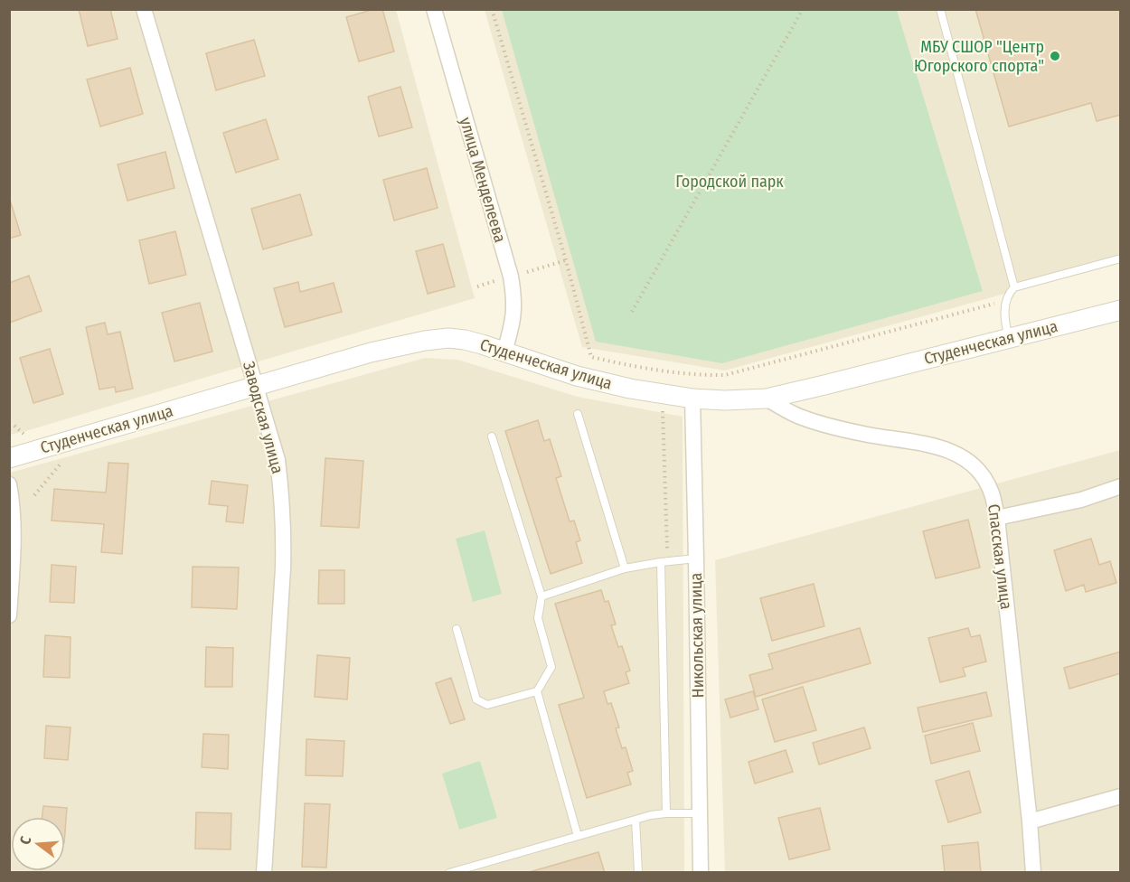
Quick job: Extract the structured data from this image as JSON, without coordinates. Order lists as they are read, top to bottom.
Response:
{
  "streets": {
    "street": [
      "улица Менделеева",
      "Студенческая улица",
      "Заводская улица",
      "Спасская улица",
      "Никольская улица"
    ]
  },
  "crossings": [
    ["улица Менделеева", "Студенческая улица"],
    ["Студенческая улица", "Заводская улица"],
    ["Студенческая улица", "Спасская улица"],
    ["Студенческая улица", "Никольская улица"]
  ],
  "parks": ["Городской парк"],
  "places": ["МБУ СШОР \"Центр Югорского спорта\""],
  "north": "left"
}
